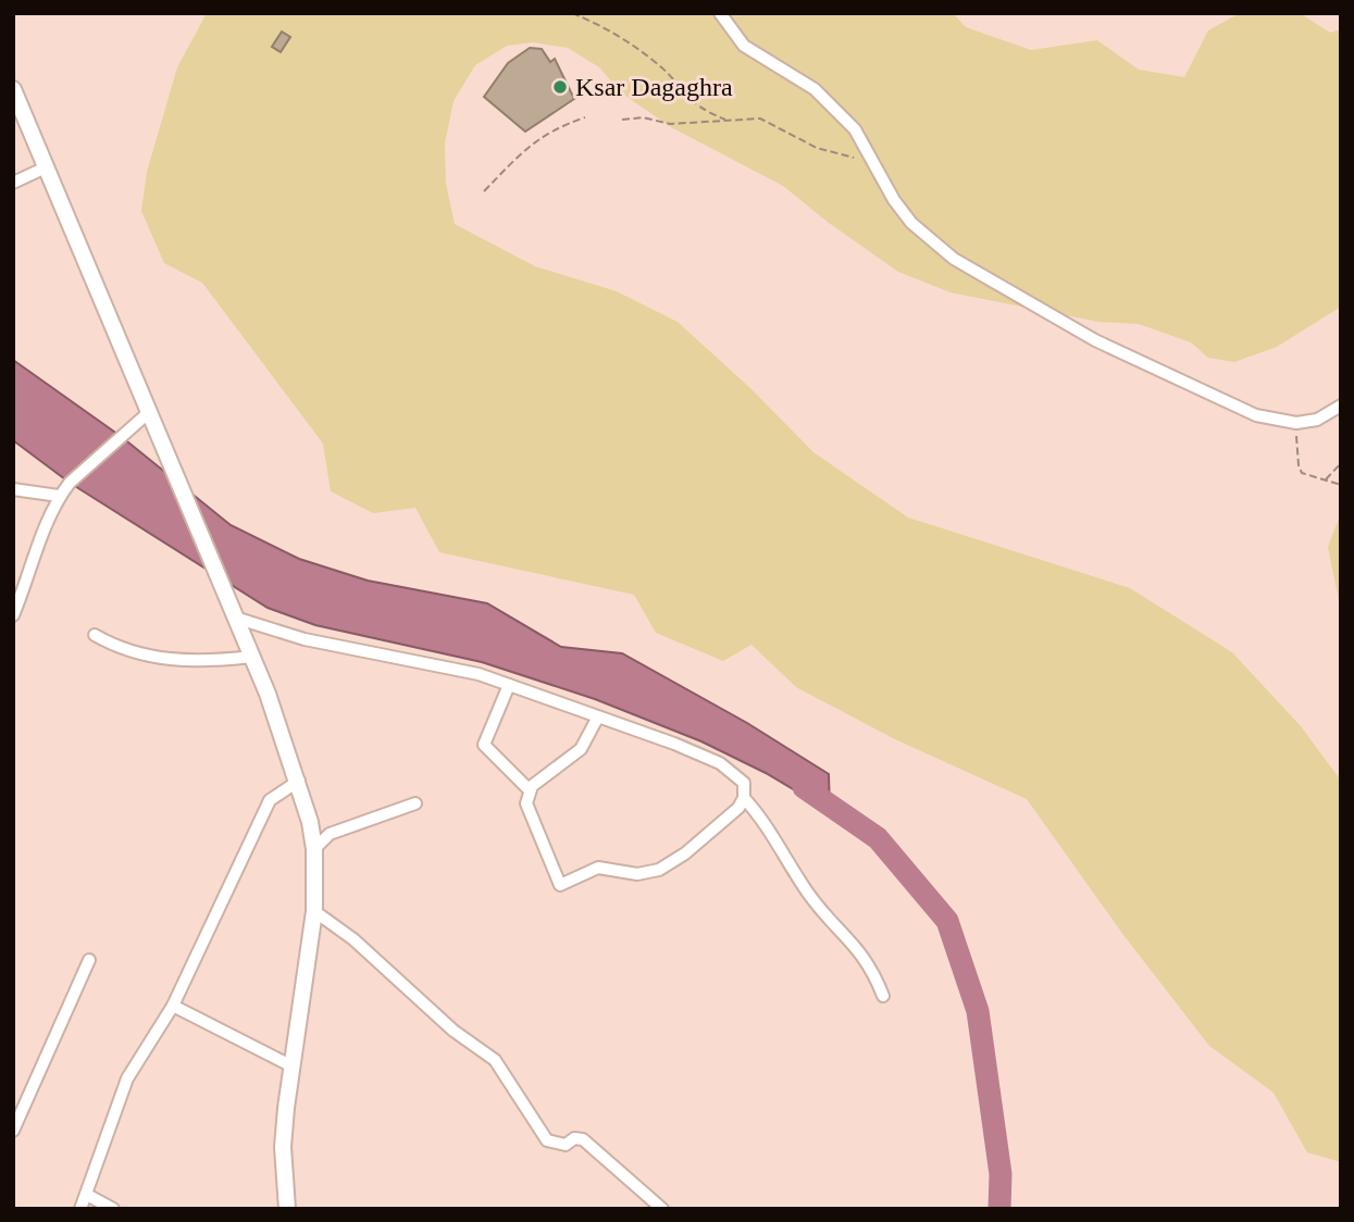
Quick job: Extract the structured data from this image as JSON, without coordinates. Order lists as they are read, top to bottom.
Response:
{
  "places": ["Ksar Dagaghra"]
}
